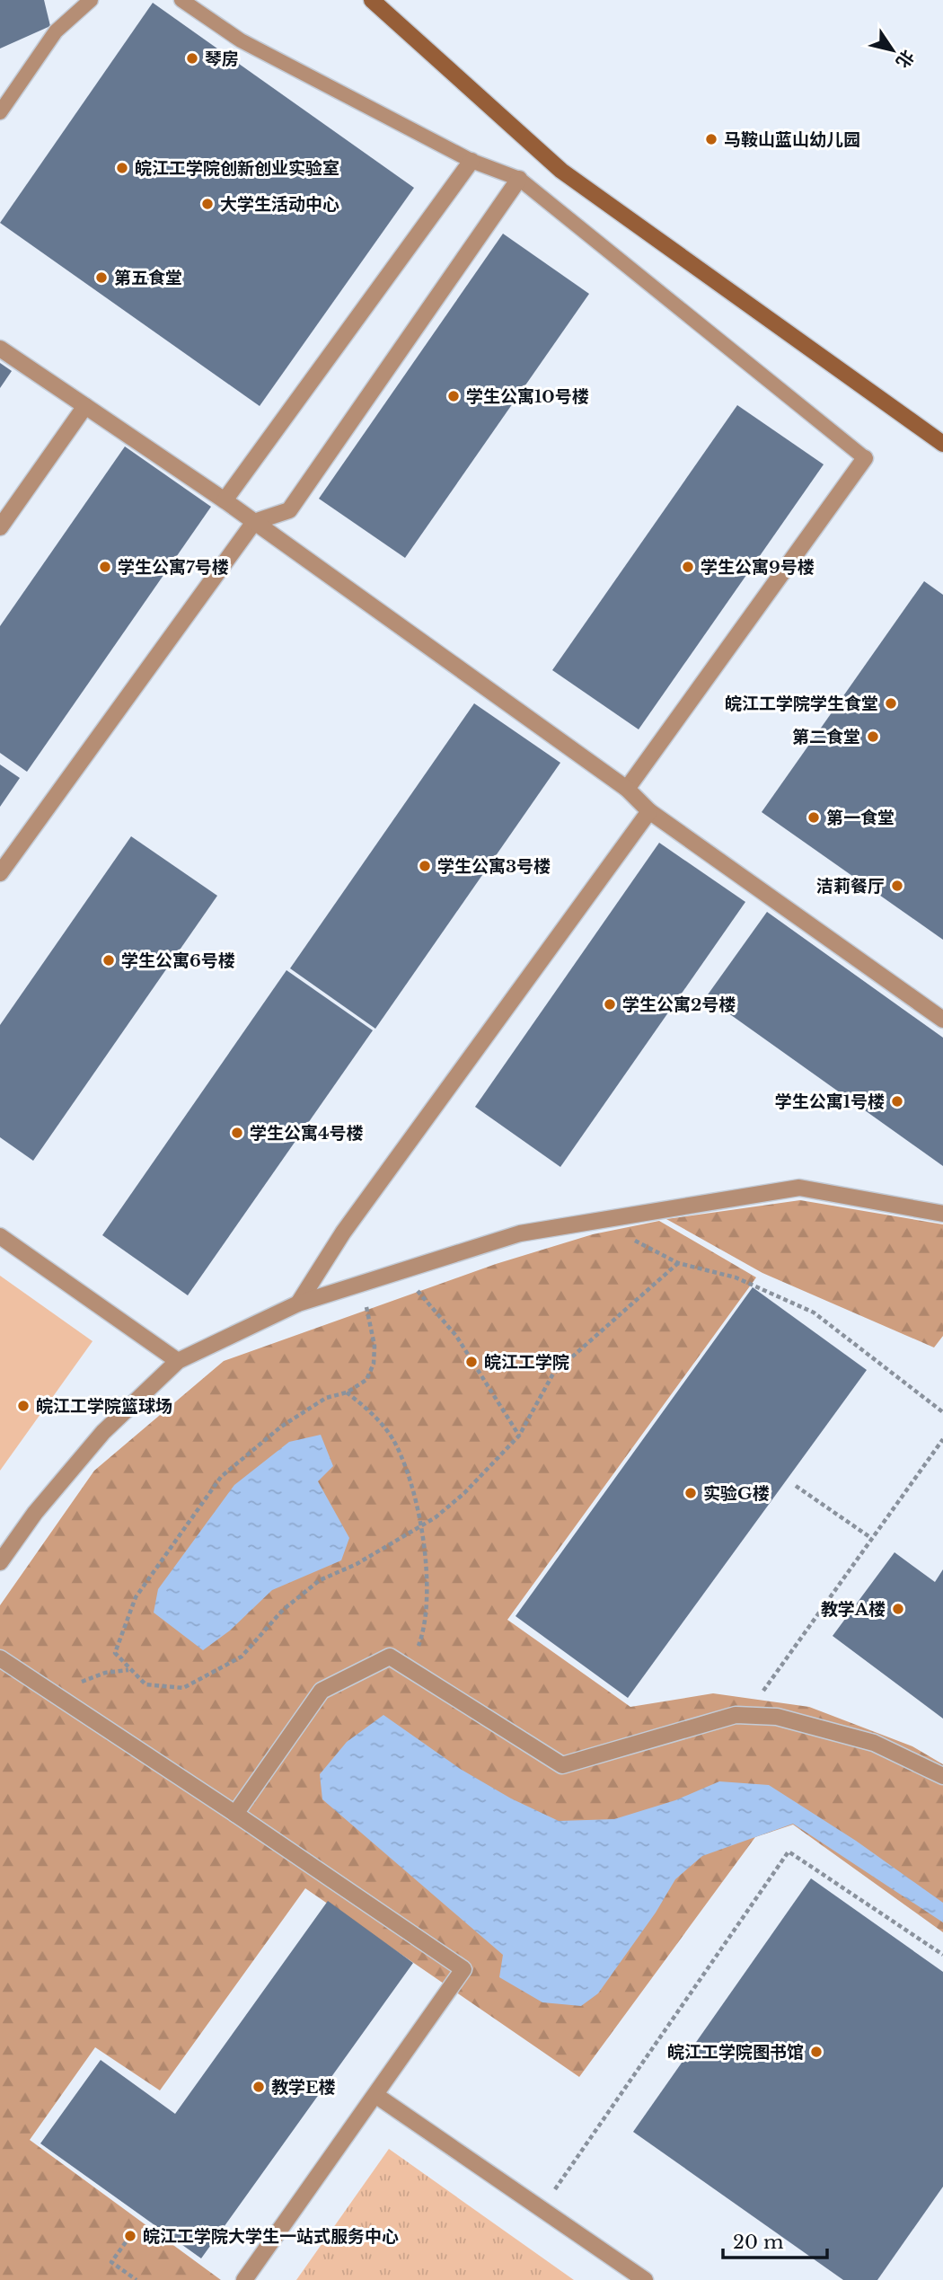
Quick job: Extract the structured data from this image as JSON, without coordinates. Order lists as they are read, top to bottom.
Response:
{
  "places": [
    "琴房",
    "马鞍山蓝山幼儿园",
    "皖江工学院创新创业实验室",
    "大学生活动中心",
    "第五食堂",
    "学生公寓10号楼",
    "学生公寓7号楼",
    "学生公寓9号楼",
    "皖江工学院学生食堂",
    "第二食堂",
    "第一食堂",
    "学生公寓3号楼",
    "洁莉餐厅",
    "学生公寓6号楼",
    "学生公寓2号楼",
    "学生公寓1号楼",
    "学生公寓4号楼",
    "皖江工学院",
    "皖江工学院篮球场",
    "实验G楼",
    "教学A楼",
    "皖江工学院图书馆",
    "教学E楼",
    "皖江工学院大学生一站式服务中心"
  ],
  "scale_bar": "20 m",
  "north": "bottom right"
}
